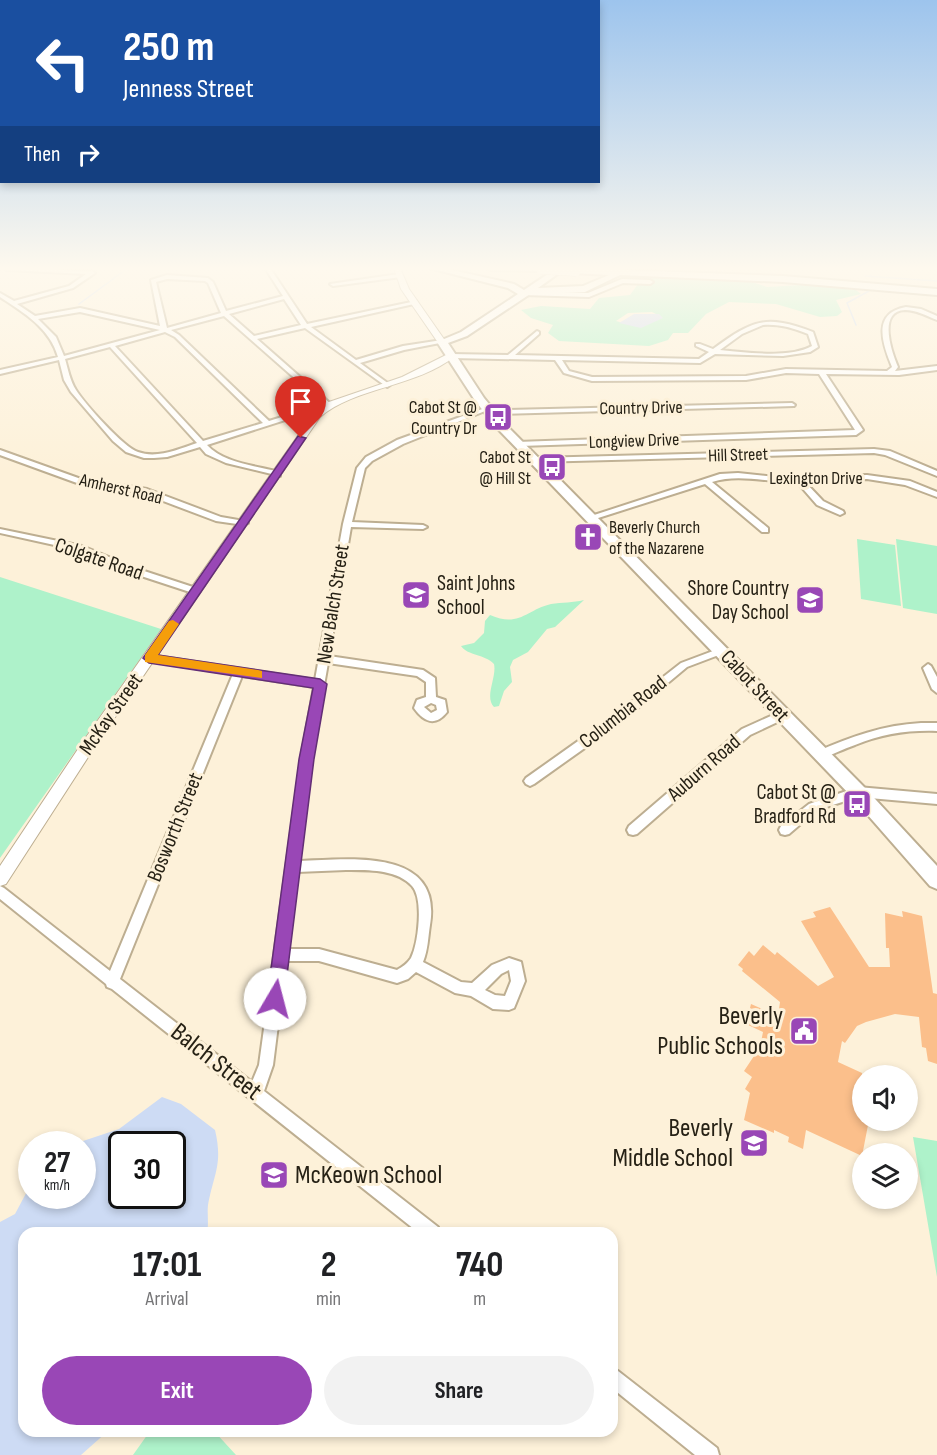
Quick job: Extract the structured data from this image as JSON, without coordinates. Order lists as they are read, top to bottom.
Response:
{
  "streets": {
    "highway": ["Cabot Street"],
    "main road": ["McKay Street"],
    "street": [
      "Country Drive",
      "Longview Drive",
      "Hill Street",
      "Lexington Drive",
      "Amherst Road",
      "Colgate Road",
      "New Balch Street",
      "Columbia Road",
      "Auburn Road",
      "Bosworth Street",
      "Balch Street"
    ]
  },
  "crossings": [
    ["Country Drive", "New Balch Street"],
    ["Country Drive", "Cabot Street"],
    ["Longview Drive", "Cabot Street"],
    ["Hill Street", "Cabot Street"],
    ["Lexington Drive", "Cabot Street"],
    ["Amherst Road", "McKay Street"],
    ["Colgate Road", "McKay Street"],
    ["New Balch Street", "Cabot Street"],
    ["New Balch Street", "Balch Street"],
    ["Cabot Street", "Columbia Road"],
    ["Cabot Street", "Auburn Road"],
    ["Bosworth Street", "Balch Street"]
  ],
  "places": {
    "bus stop": ["Cabot St @ Country Dr", "Cabot St @ Hill St", "Cabot St @ Bradford Rd"],
    "church": ["Beverly Church of the Nazarene"],
    "school or university": [
      "Saint Johns School",
      "Shore Country Day School",
      "Beverly Middle School",
      "McKeown School"
    ],
    "public building": ["Beverly Public Schools"]
  },
  "page": {
    "turn": ["250 m", "Jenness Street"],
    "then": "Then",
    "speed": "27 km/h",
    "limit": "30",
    "eta": [
      "17:01",
      "Arrival",
      "2",
      "min",
      "740",
      "m"
    ],
    "buttons": ["Exit", "Share"]
  }
}
